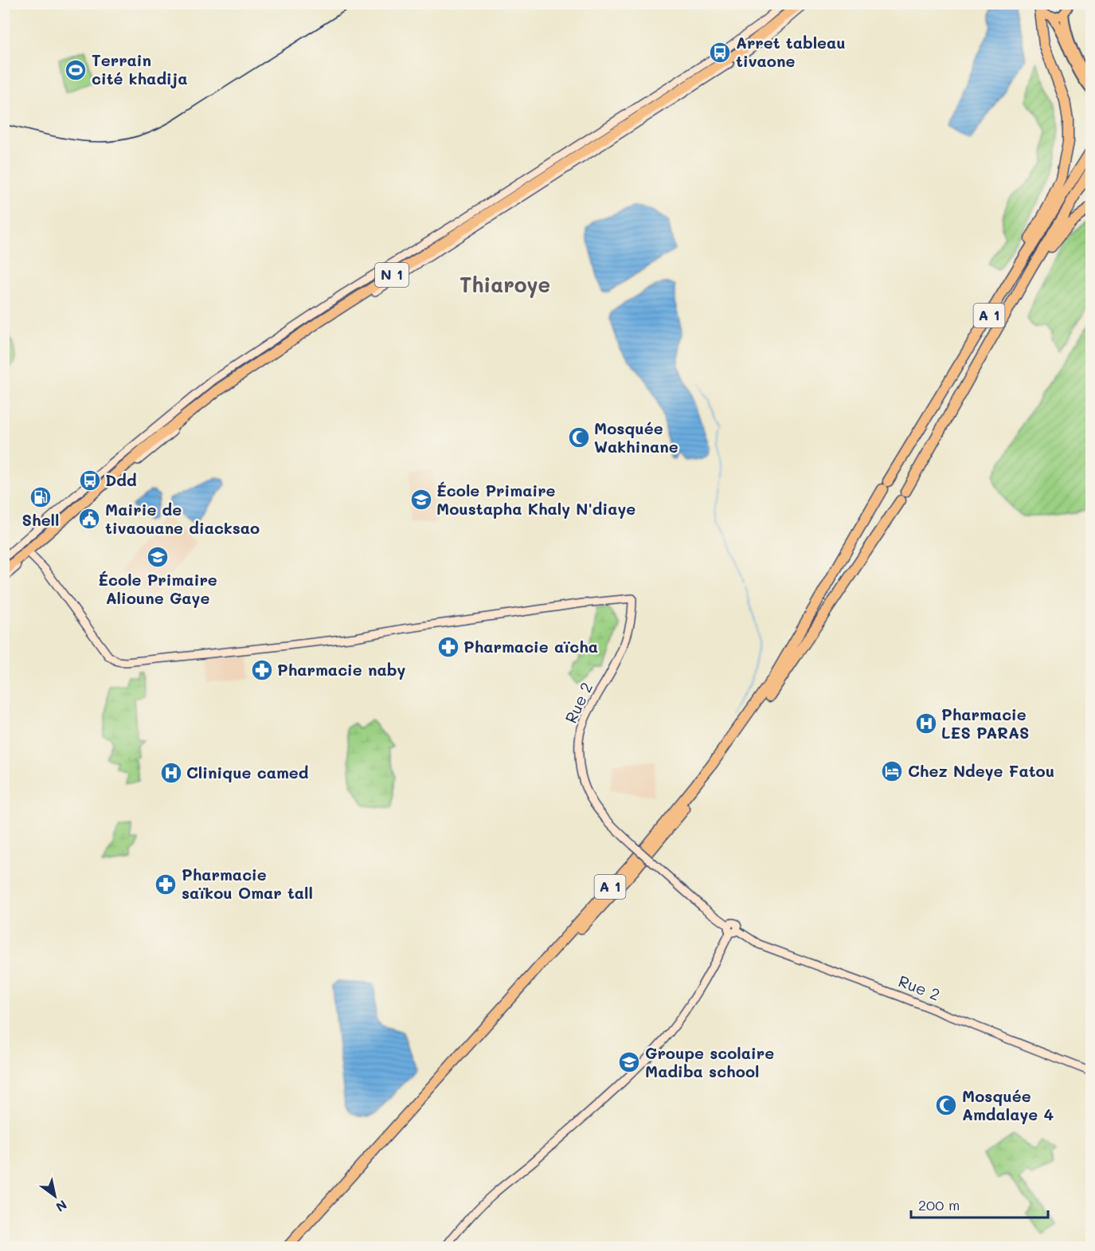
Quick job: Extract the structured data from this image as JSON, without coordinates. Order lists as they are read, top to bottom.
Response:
{
  "streets": {
    "highway": ["N 1", "A 1"],
    "street": ["Rue 2"]
  },
  "crossings": [
    ["N 1", "Rue 2"]
  ],
  "districts": ["Thiaroye"],
  "places": {
    "bus stop": ["Arret tableau tivaone", "Ddd"],
    "sports": ["Terrain cité khadija"],
    "mosque": ["Mosquée Wakhinane", "Mosquée Amdalaye 4"],
    "fuel station": ["Shell"],
    "school or university": ["École Primaire Moustapha Khaly N'diaye", "École Primaire Alioune Gaye", "Groupe scolaire Madiba school"],
    "public building": ["Mairie de tivaouane diacksao"],
    "pharmacy": ["Pharmacie aïcha", "Pharmacie naby", "Pharmacie saïkou Omar tall"],
    "hospital": ["Pharmacie LES PARAS", "Clinique camed"],
    "hotel": ["Chez Ndeye Fatou"]
  },
  "scale_bar": "200 m",
  "north": "bottom right"
}
